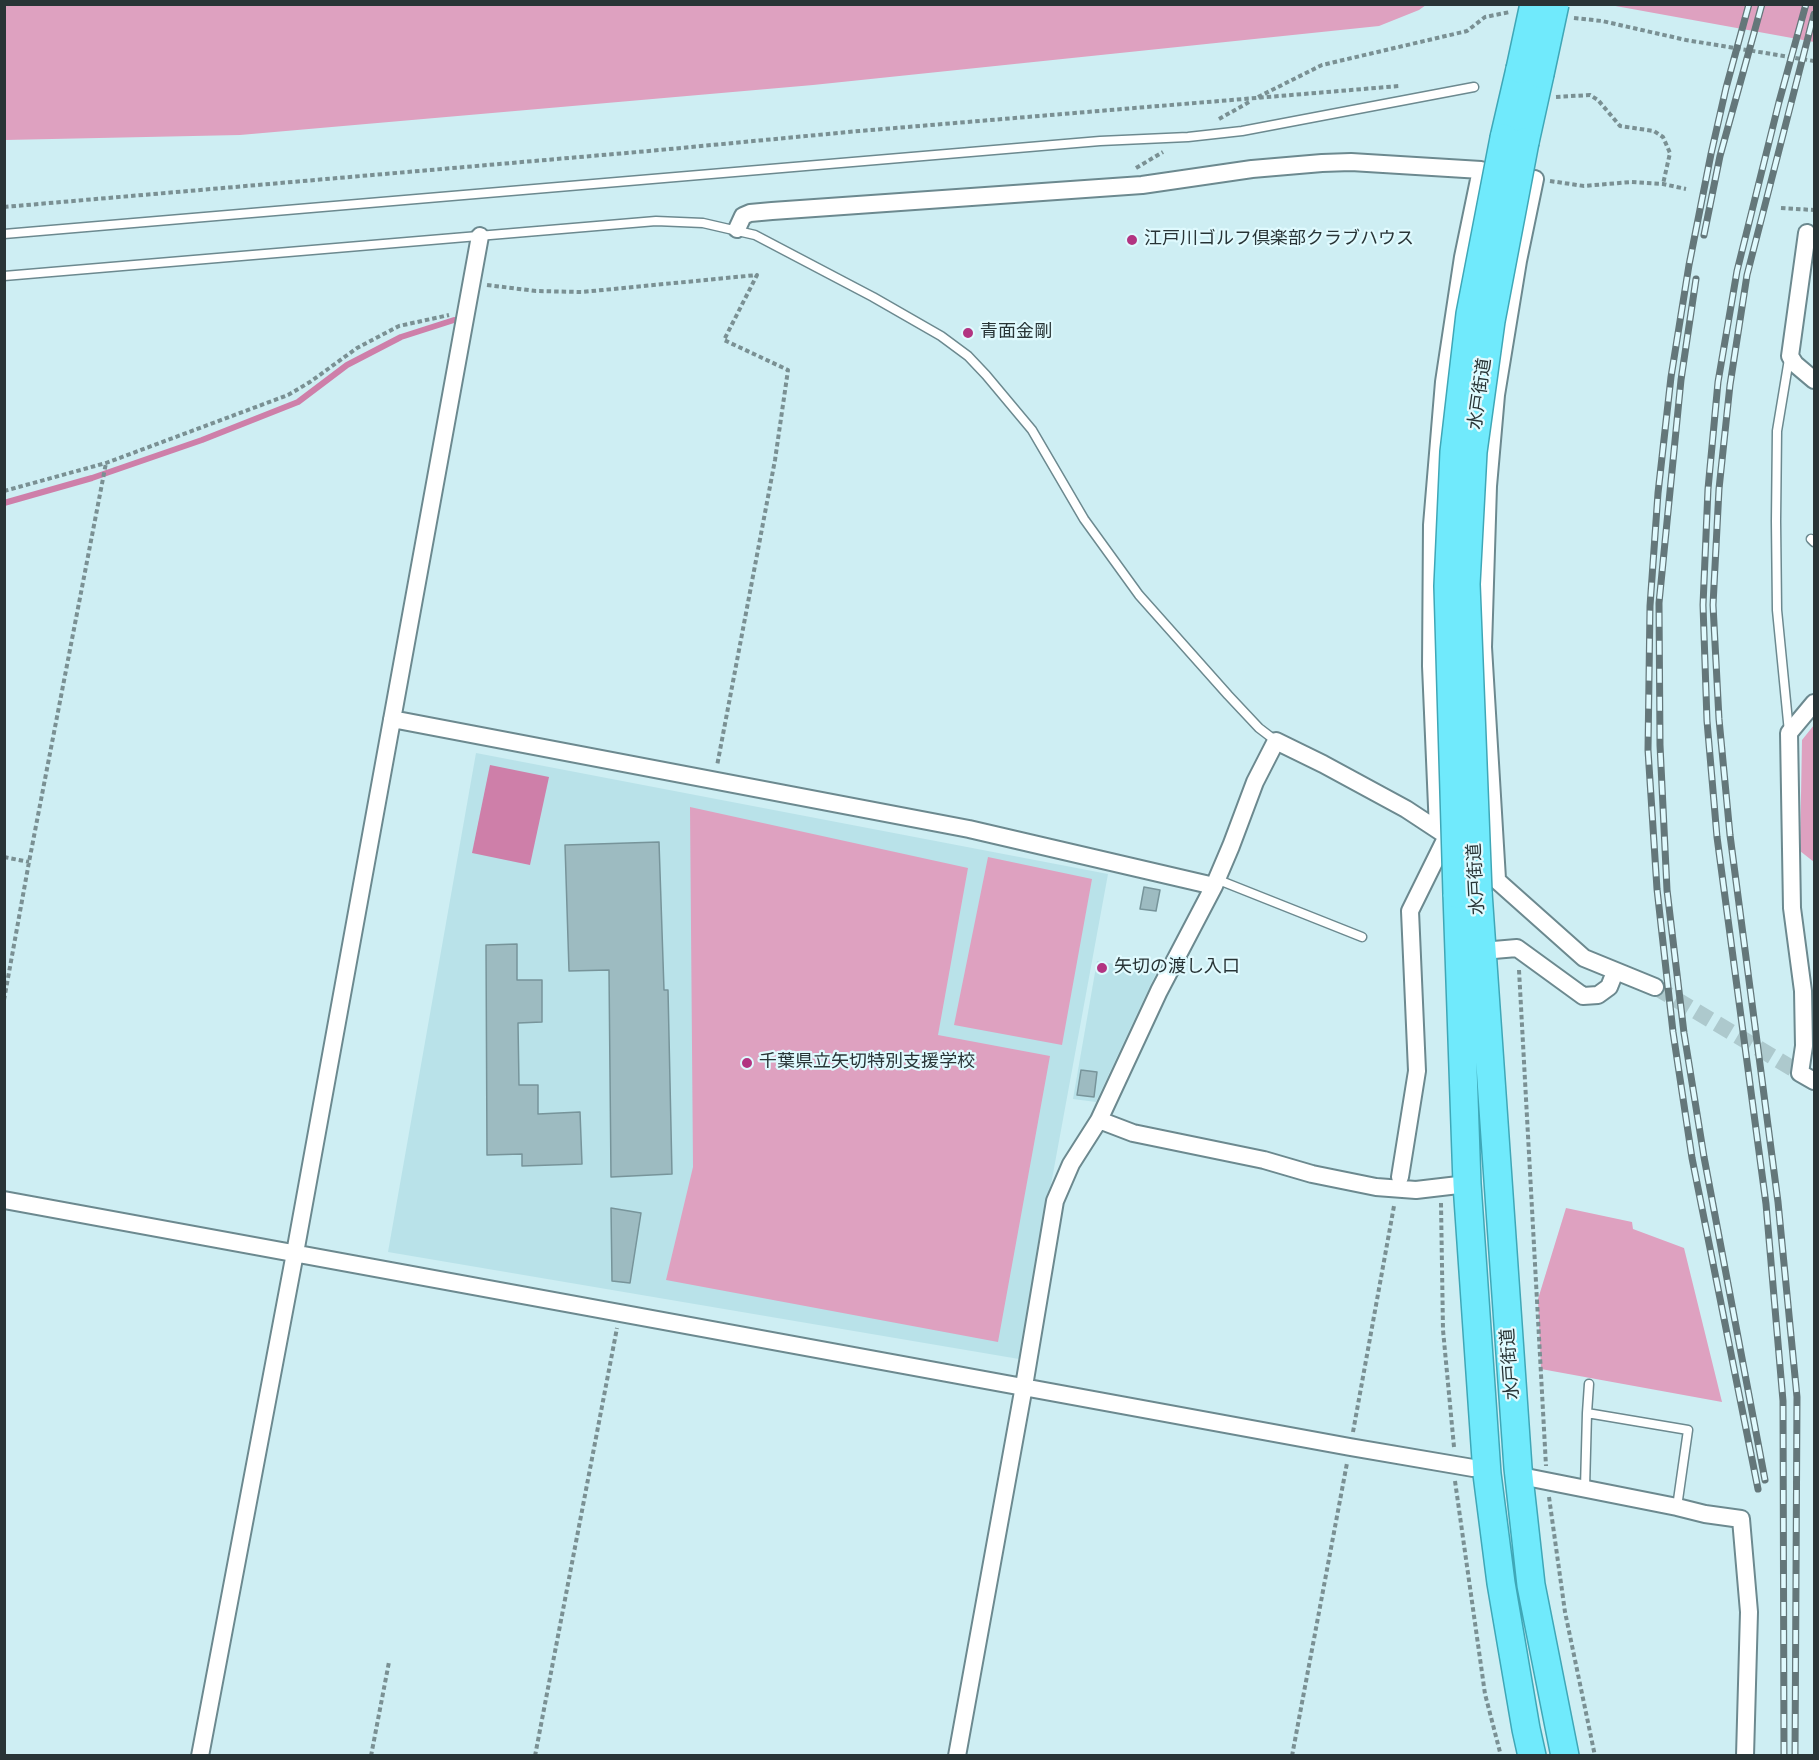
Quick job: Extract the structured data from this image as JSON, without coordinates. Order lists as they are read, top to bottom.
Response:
{
  "streets": {
    "highway": ["水戸街道"]
  },
  "places": [
    "江戸川ゴルフ倶楽部クラブハウス",
    "青面金剛",
    "矢切の渡し入口",
    "千葉県立矢切特別支援学校"
  ]
}
